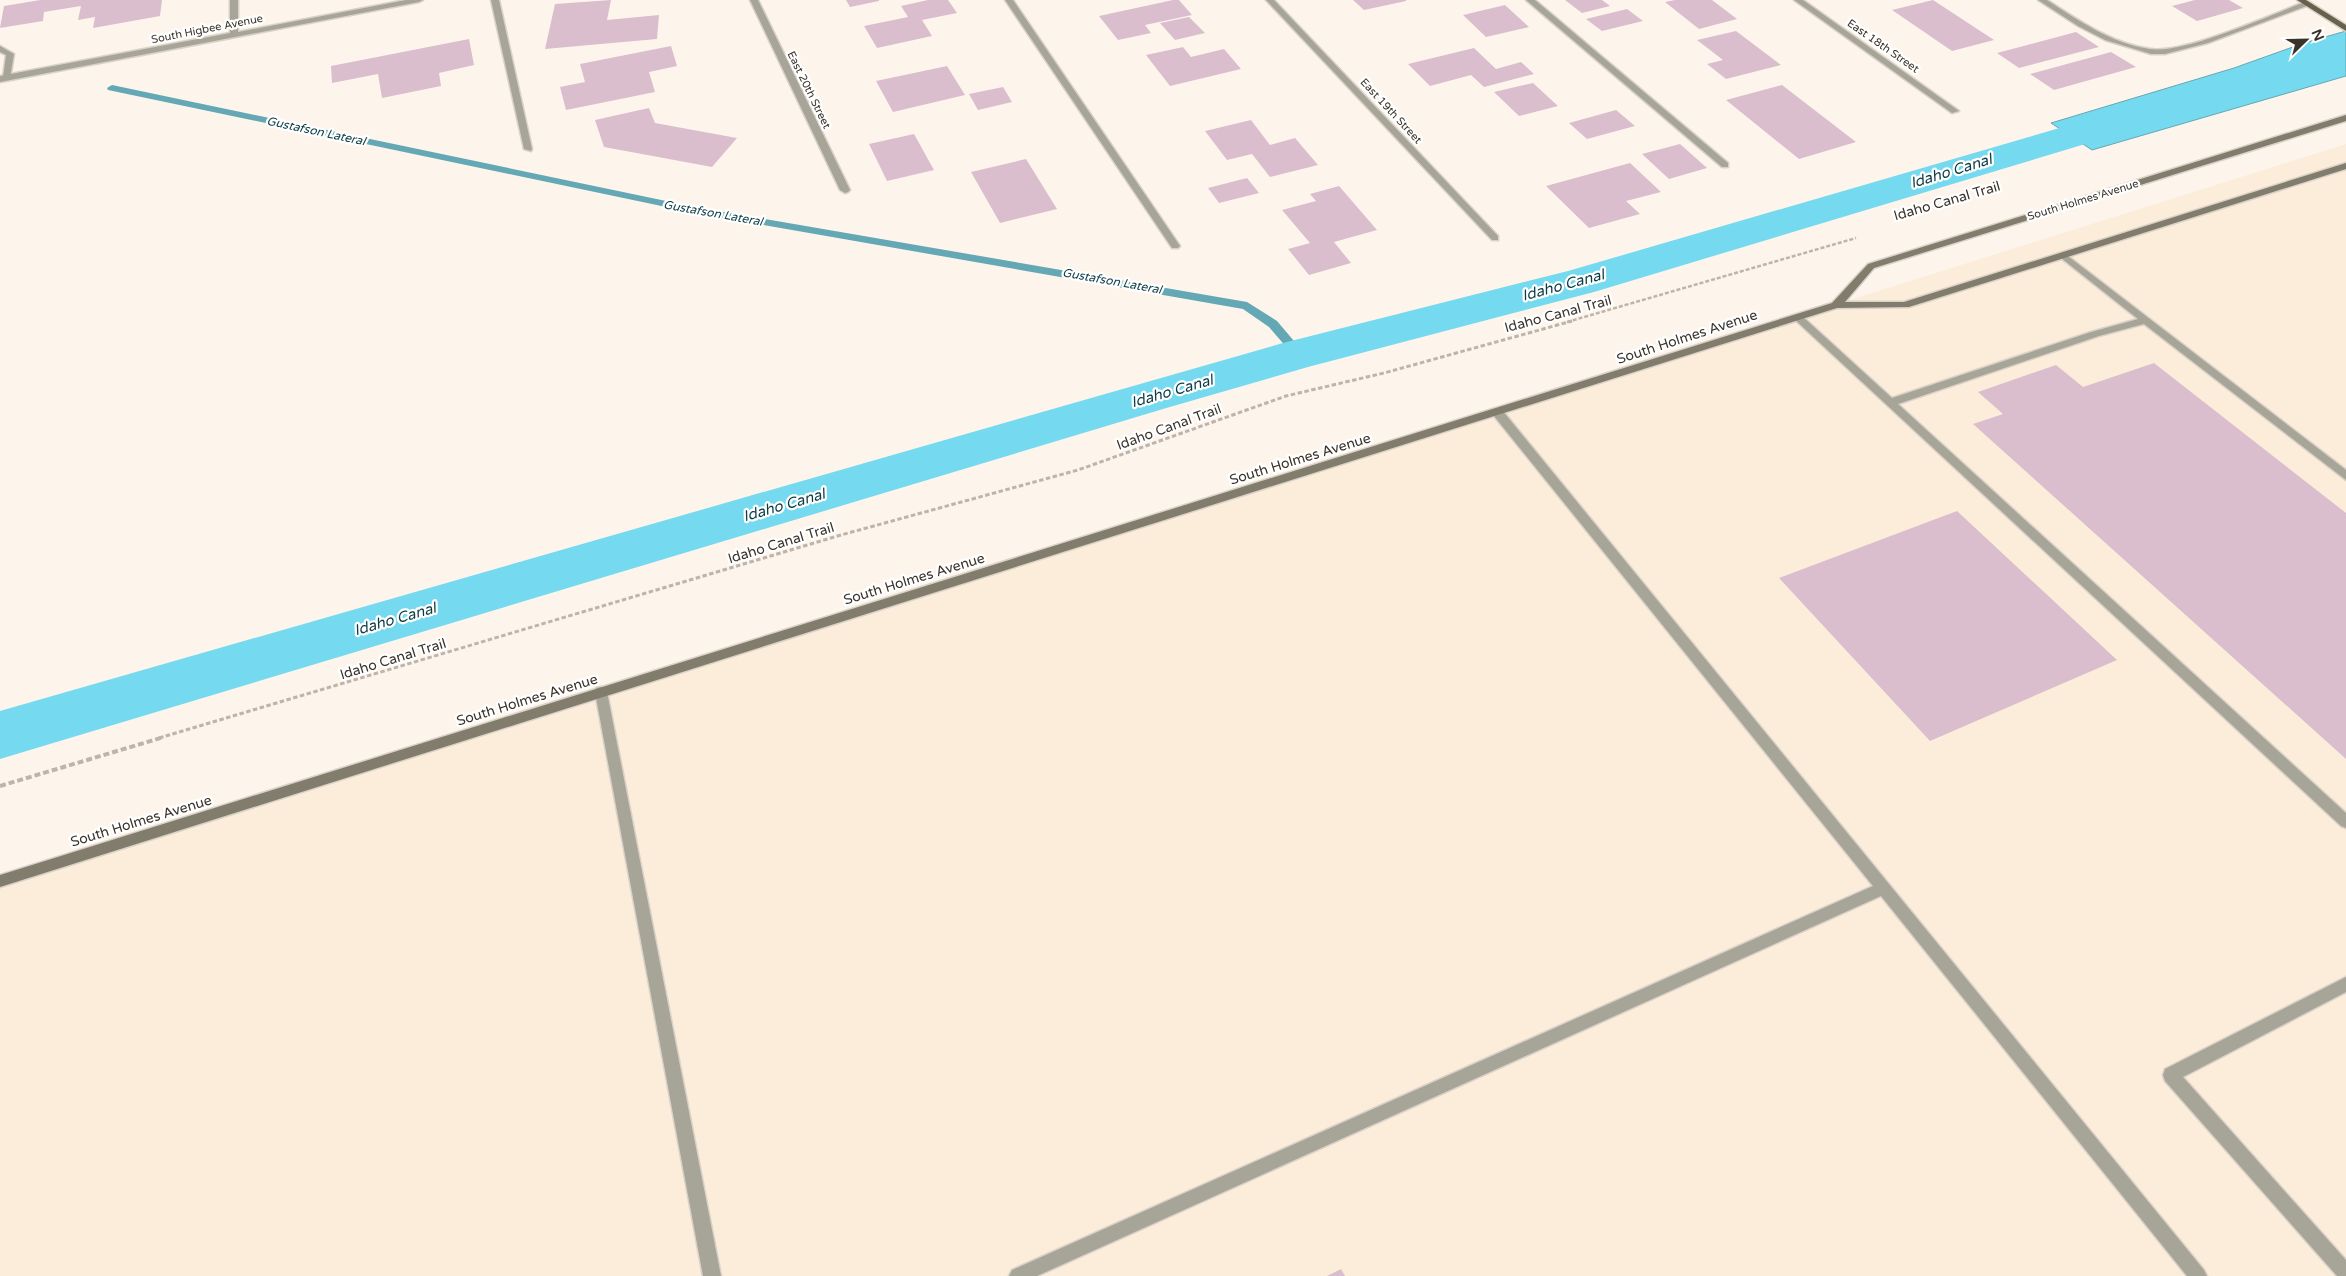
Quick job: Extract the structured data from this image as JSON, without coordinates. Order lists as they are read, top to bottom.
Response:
{
  "streets": {
    "main road": ["South Holmes Avenue"],
    "street": [
      "South Higbee Avenue",
      "East 18th Street",
      "East 20th Street",
      "East 19th Street"
    ],
    "path": ["Idaho Canal Trail"]
  },
  "water": ["Gustafson Lateral", "Idaho Canal"],
  "north": "top right"
}
